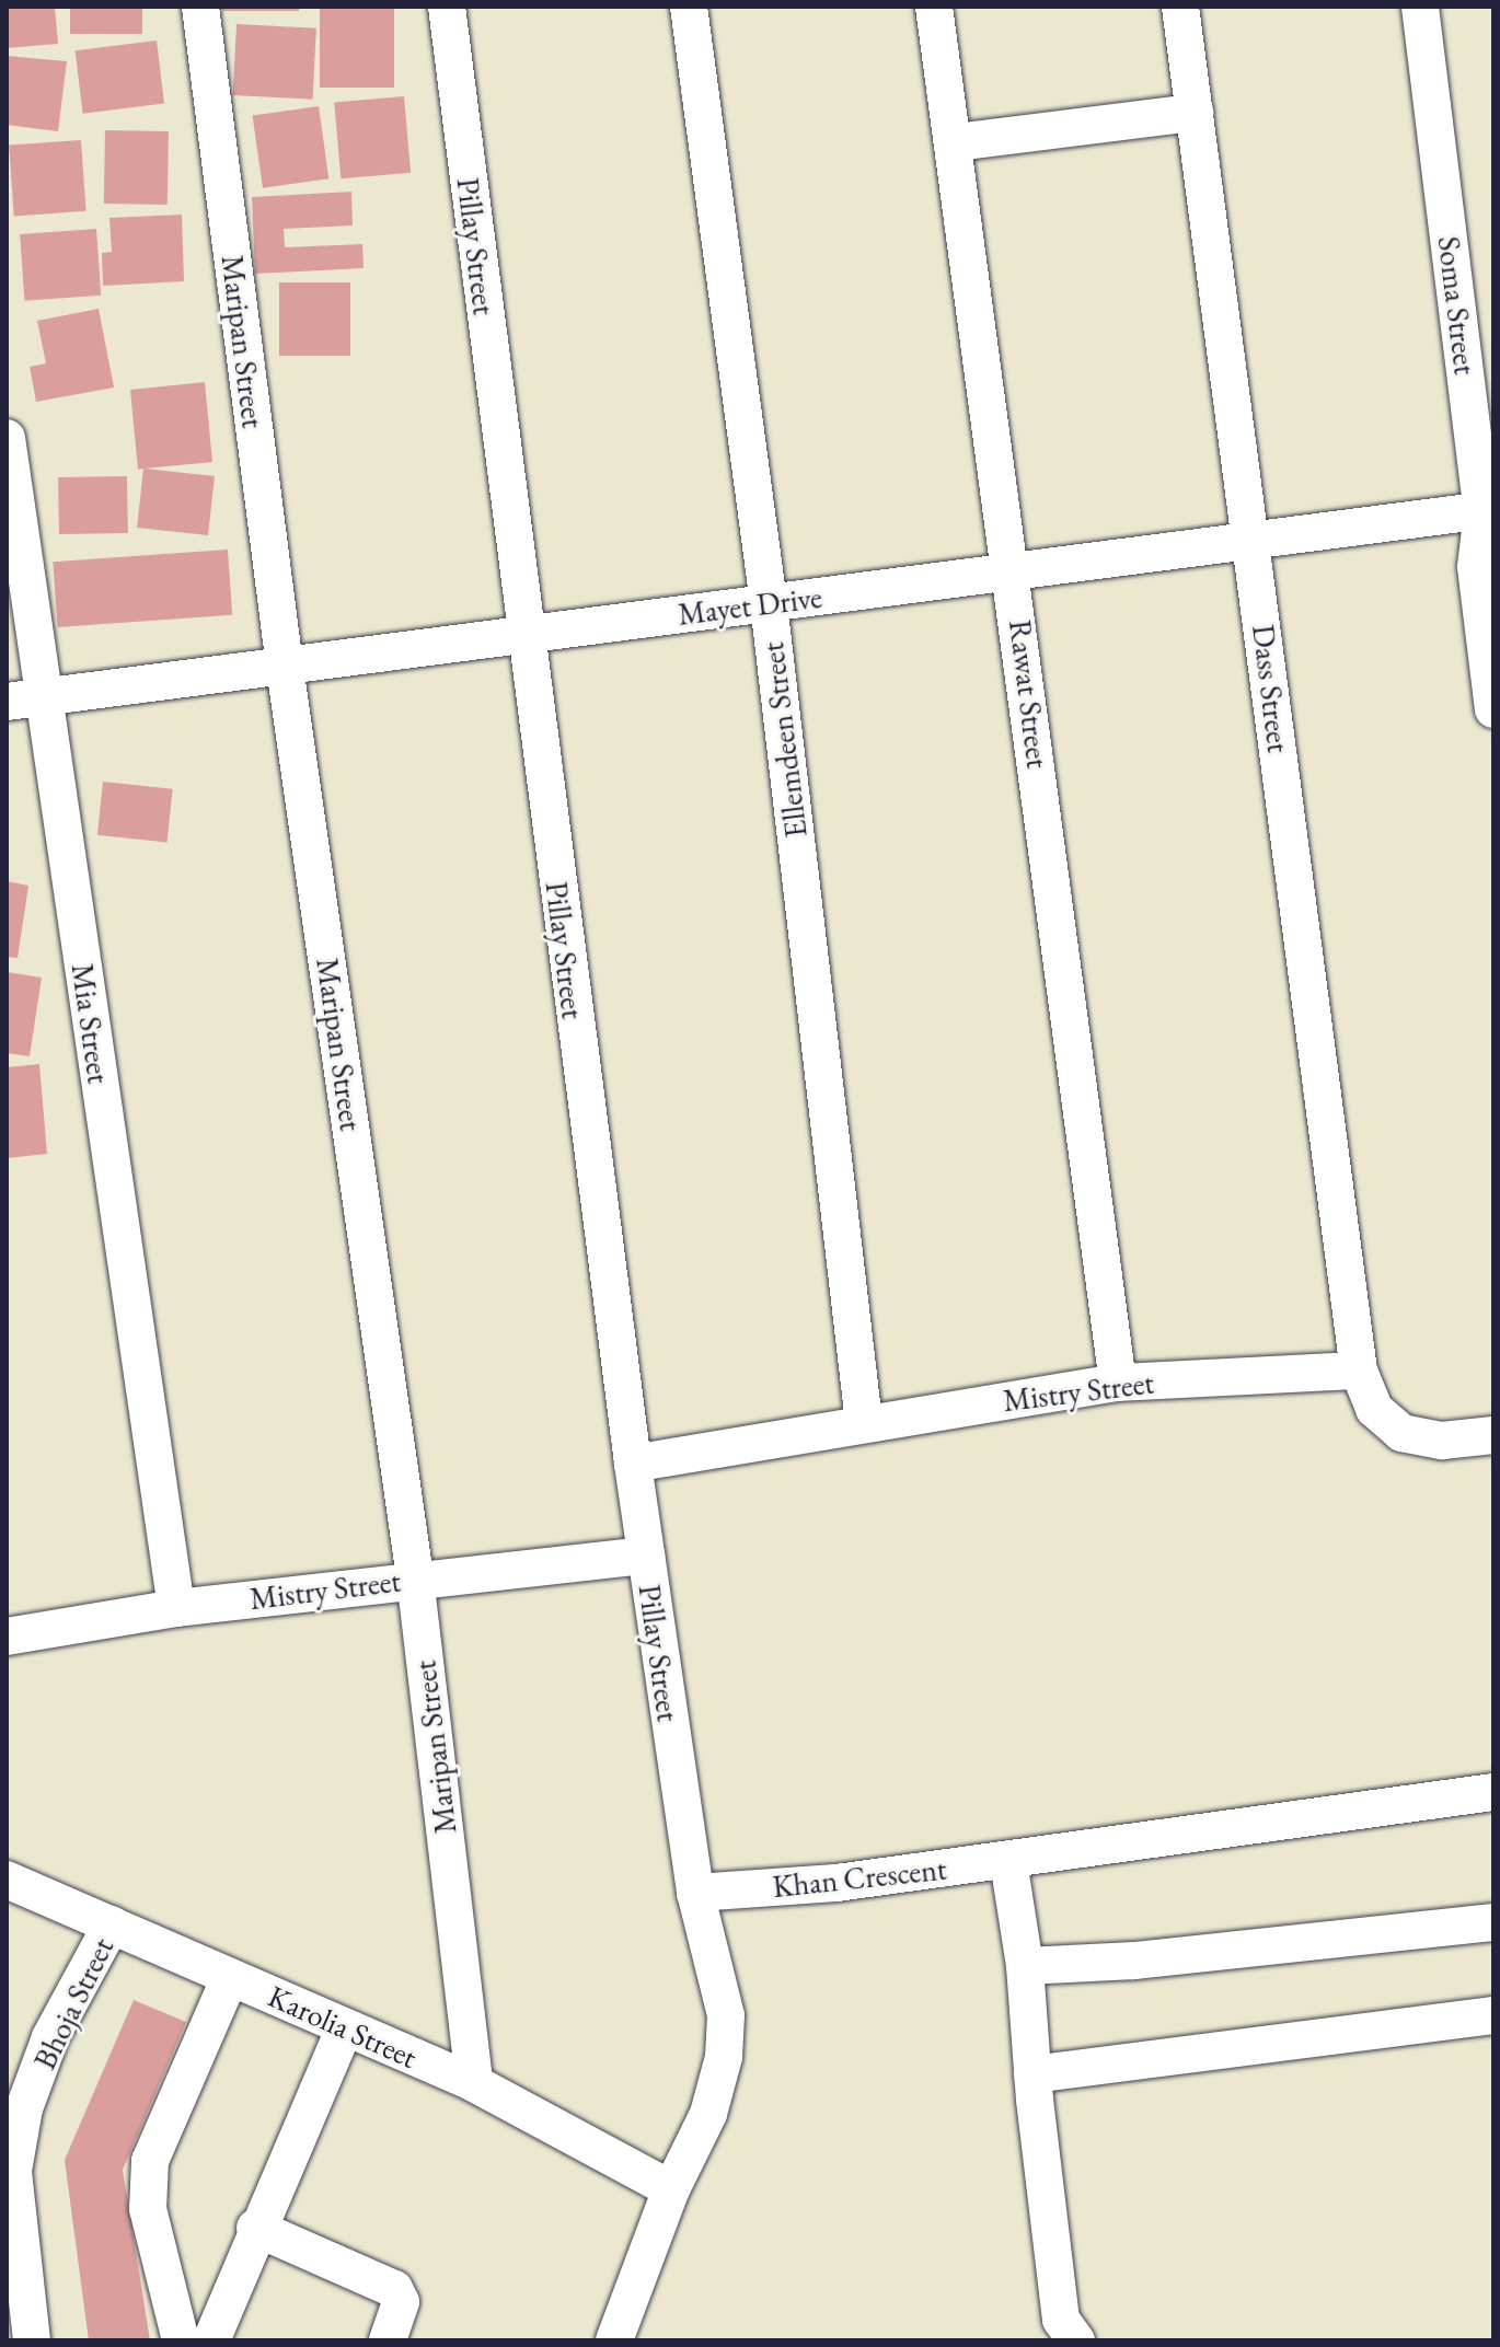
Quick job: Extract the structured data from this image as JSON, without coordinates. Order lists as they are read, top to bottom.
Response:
{
  "streets": {
    "street": [
      "Pillay Street",
      "Soma Street",
      "Maripan Street",
      "Mayet Drive",
      "Dass Street",
      "Rawat Street",
      "Ellemdeen Street",
      "Mia Street",
      "Mistry Street",
      "Khan Crescent",
      "Bhoja Street",
      "Karolia Street"
    ]
  },
  "crossings": [
    ["Pillay Street", "Mayet Drive"],
    ["Pillay Street", "Mistry Street"],
    ["Pillay Street", "Khan Crescent"],
    ["Soma Street", "Mayet Drive"],
    ["Maripan Street", "Mayet Drive"],
    ["Maripan Street", "Mistry Street"],
    ["Maripan Street", "Karolia Street"],
    ["Mayet Drive", "Dass Street"],
    ["Mayet Drive", "Rawat Street"],
    ["Mayet Drive", "Ellemdeen Street"],
    ["Mayet Drive", "Mia Street"],
    ["Dass Street", "Mistry Street"],
    ["Rawat Street", "Mistry Street"],
    ["Ellemdeen Street", "Mistry Street"],
    ["Mia Street", "Mistry Street"],
    ["Bhoja Street", "Karolia Street"]
  ]
}
